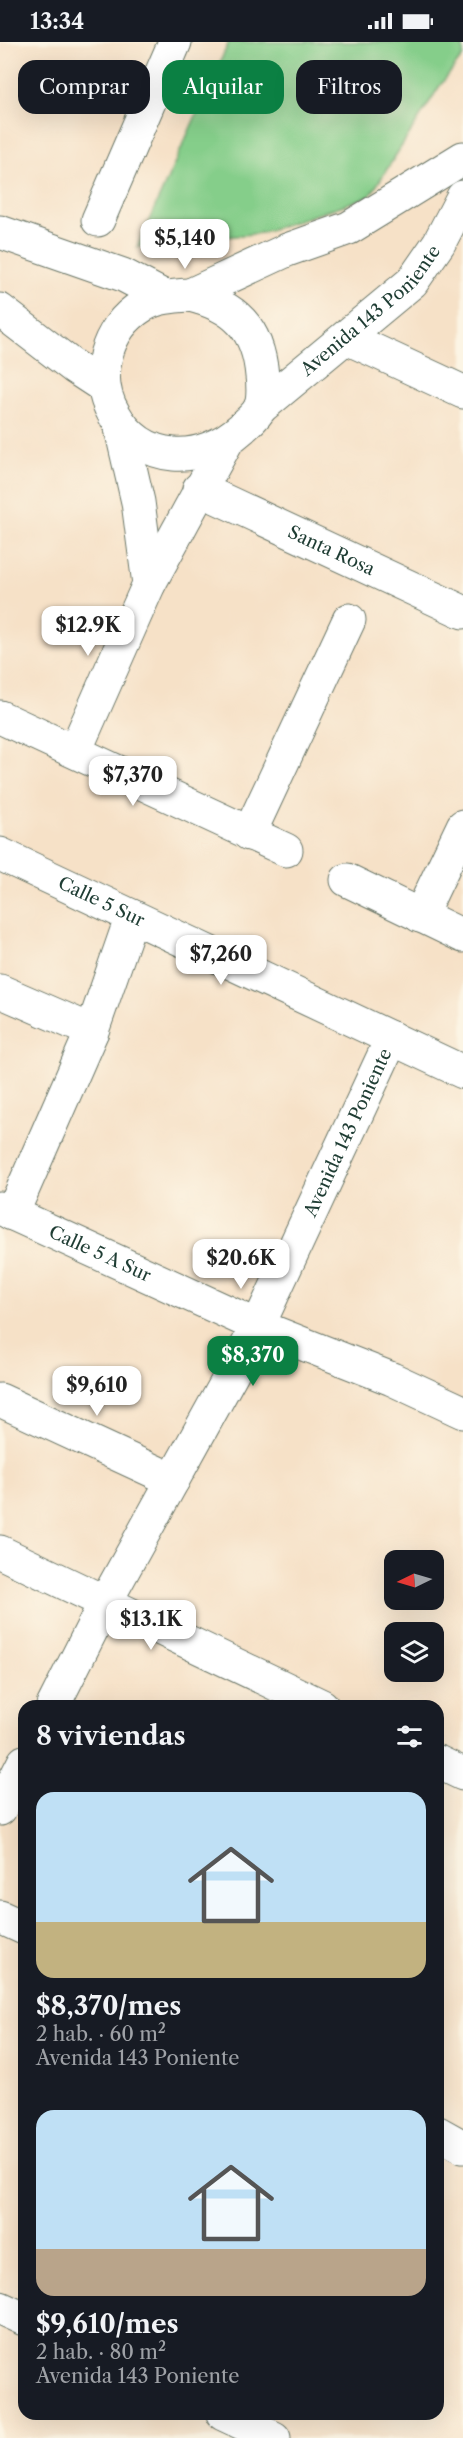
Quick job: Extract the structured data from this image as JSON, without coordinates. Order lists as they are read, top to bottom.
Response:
{
  "streets": {
    "street": [
      "Avenida 143 Poniente",
      "Santa Rosa",
      "Calle 5 Sur",
      "Calle 5 A Sur"
    ]
  },
  "crossings": [
    ["Avenida 143 Poniente", "Calle 5 Sur"],
    ["Avenida 143 Poniente", "Calle 5 A Sur"]
  ],
  "north": "left",
  "page": {
    "status": "13:34",
    "chip": ["Comprar", "Alquilar", "Filtros"],
    "price": [
      "$5,140",
      "$12.9K",
      "$7,370",
      "$7,260",
      "$20.6K",
      "$8,370",
      "$9,610",
      "$13.1K"
    ],
    "heading": "8 viviendas",
    "list": [
      {
        "name": "$8,370/mes",
        "note": "2 hab. · 60 m² · Avenida 143 Poniente"
      },
      {
        "name": "$9,610/mes",
        "note": "2 hab. · 80 m² · Avenida 143 Poniente"
      }
    ]
  }
}
